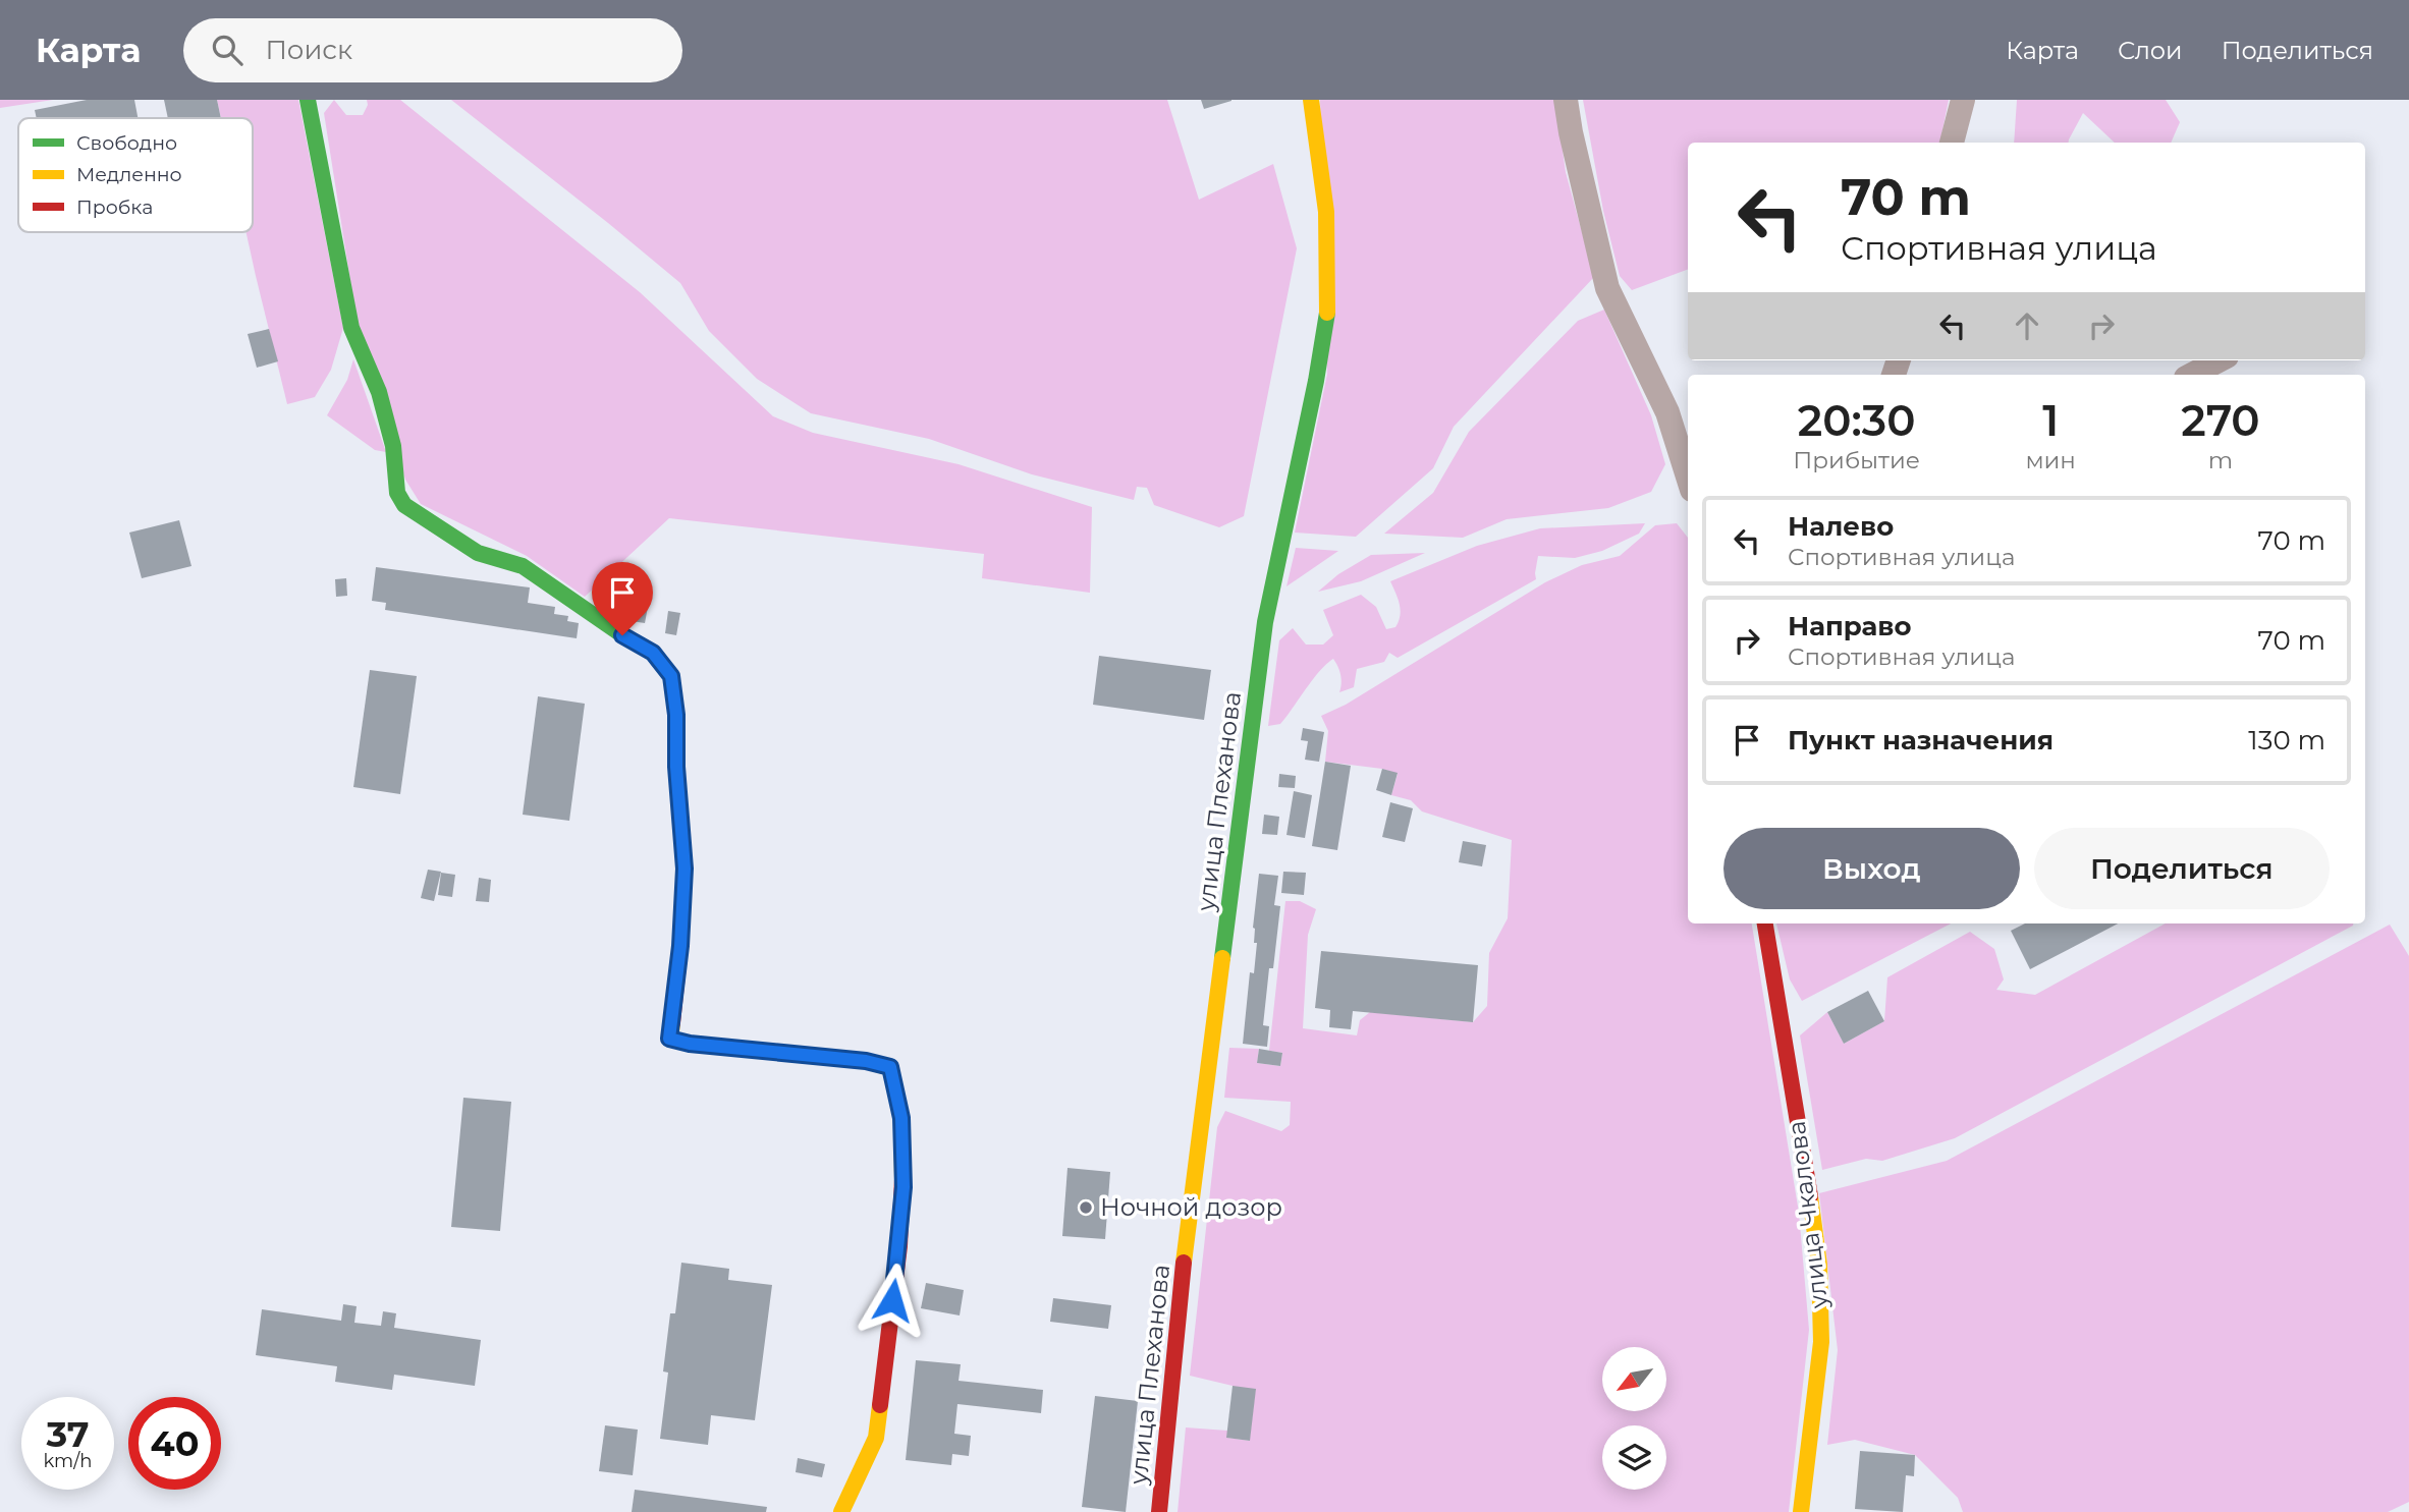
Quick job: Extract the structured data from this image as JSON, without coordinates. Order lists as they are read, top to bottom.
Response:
{
  "streets": {
    "street": ["улица Плеханова", "улица Чкалова"]
  },
  "places": ["Ночной дозор"],
  "legend": ["Свободно", "Медленно", "Пробка"],
  "north": "bottom left",
  "page": {
    "header": "Карта",
    "search": "Поиск",
    "nav": ["Карта", "Слои", "Поделиться"],
    "turn": ["70 m", "Спортивная улица"],
    "eta": [
      "20:30",
      "Прибытие",
      "1",
      "мин",
      "270",
      "m"
    ],
    "list": [
      {
        "name": "Налево",
        "note": "Спортивная улица",
        "value": "70 m"
      },
      {
        "name": "Направо",
        "note": "Спортивная улица",
        "value": "70 m"
      },
      {
        "name": "Пункт назначения",
        "value": "130 m"
      }
    ],
    "buttons": ["Выход", "Поделиться"],
    "speed": "37 km/h",
    "limit": "40"
  }
}
